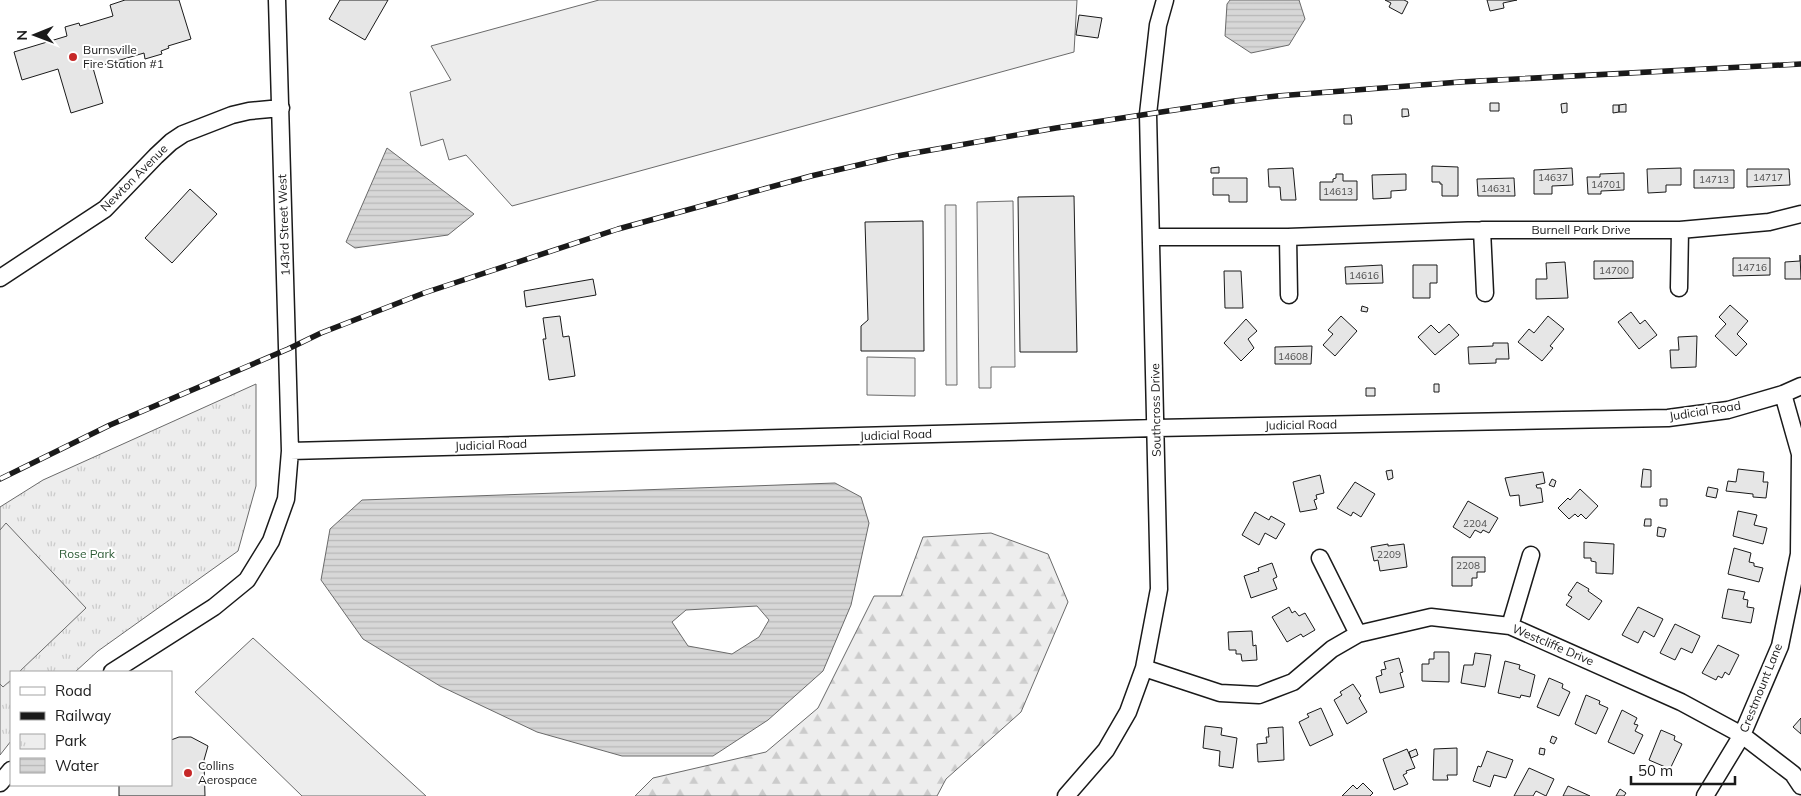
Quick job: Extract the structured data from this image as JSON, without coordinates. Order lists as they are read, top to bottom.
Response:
{
  "streets": {
    "street": [
      "Newton Avenue",
      "143rd Street West",
      "Burnell Park Drive",
      "Southcross Drive",
      "Judicial Road",
      "Westcliffe Drive",
      "Crestmount Lane"
    ]
  },
  "crossings": [
    ["Newton Avenue", "143rd Street West"],
    ["143rd Street West", "Judicial Road"],
    ["Burnell Park Drive", "Southcross Drive"],
    ["Southcross Drive", "Judicial Road"],
    ["Southcross Drive", "Westcliffe Drive"],
    ["Judicial Road", "Crestmount Lane"],
    ["Westcliffe Drive", "Crestmount Lane"]
  ],
  "parks": ["Rose Park"],
  "places": ["Burnsville Fire Station #1", "Collins Aerospace"],
  "house_numbers": [
    "14637",
    "14717",
    "14713",
    "14701",
    "14631",
    "14613",
    "14716",
    "14700",
    "14616",
    "14608",
    "2204",
    "2209",
    "2208"
  ],
  "legend": [
    "Road",
    "Railway",
    "Park",
    "Water"
  ],
  "scale_bar": "50 m",
  "north": "left"
}
